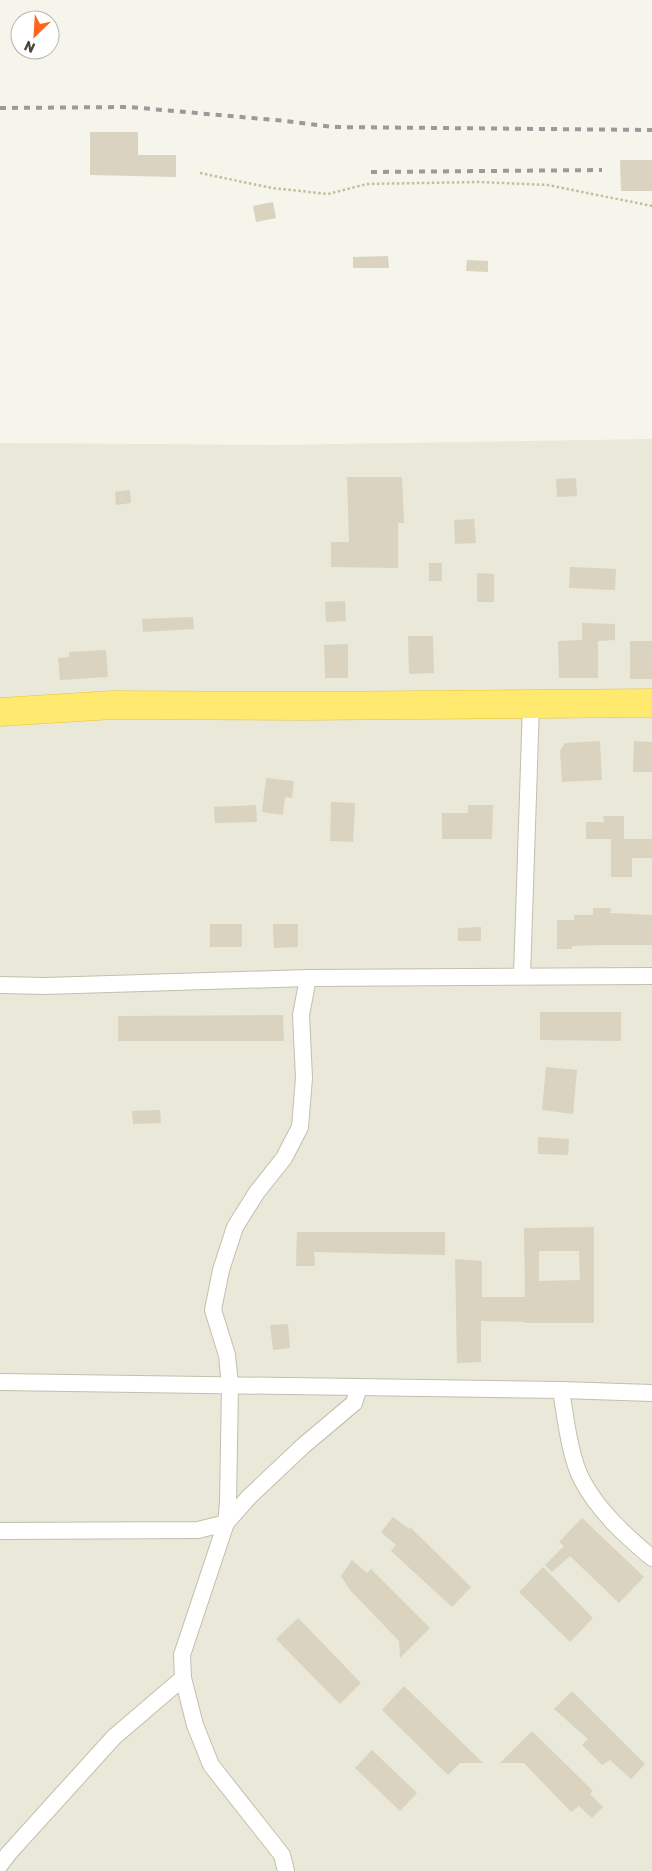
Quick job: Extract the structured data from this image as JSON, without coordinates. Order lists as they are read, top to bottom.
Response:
{
  "north": "bottom left"
}
